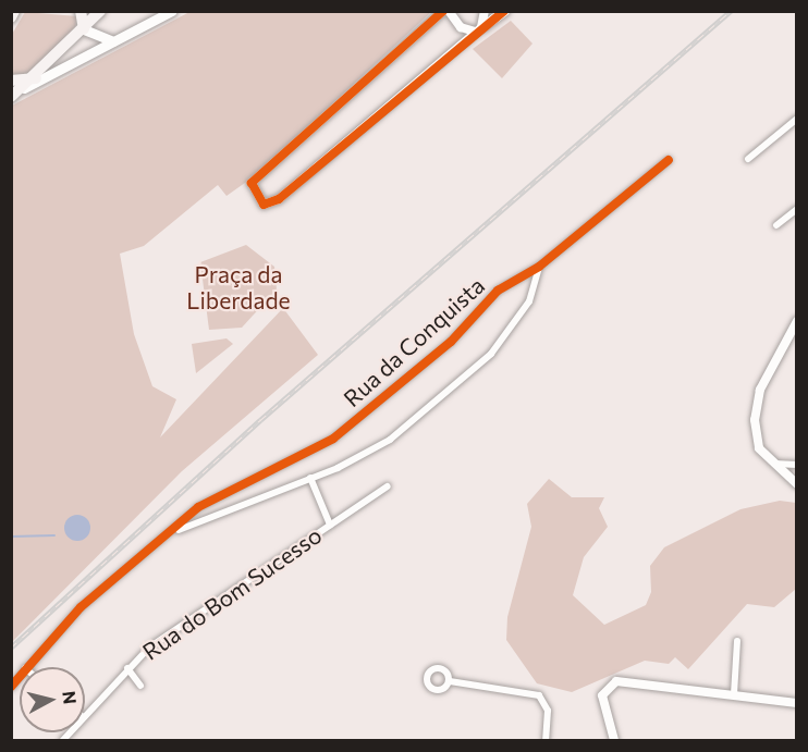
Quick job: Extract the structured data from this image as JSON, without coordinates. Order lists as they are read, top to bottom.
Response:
{
  "streets": {
    "street": ["Rua da Conquista", "Rua do Bom Sucesso"]
  },
  "parks": ["Praça da Liberdade"],
  "north": "right"
}
